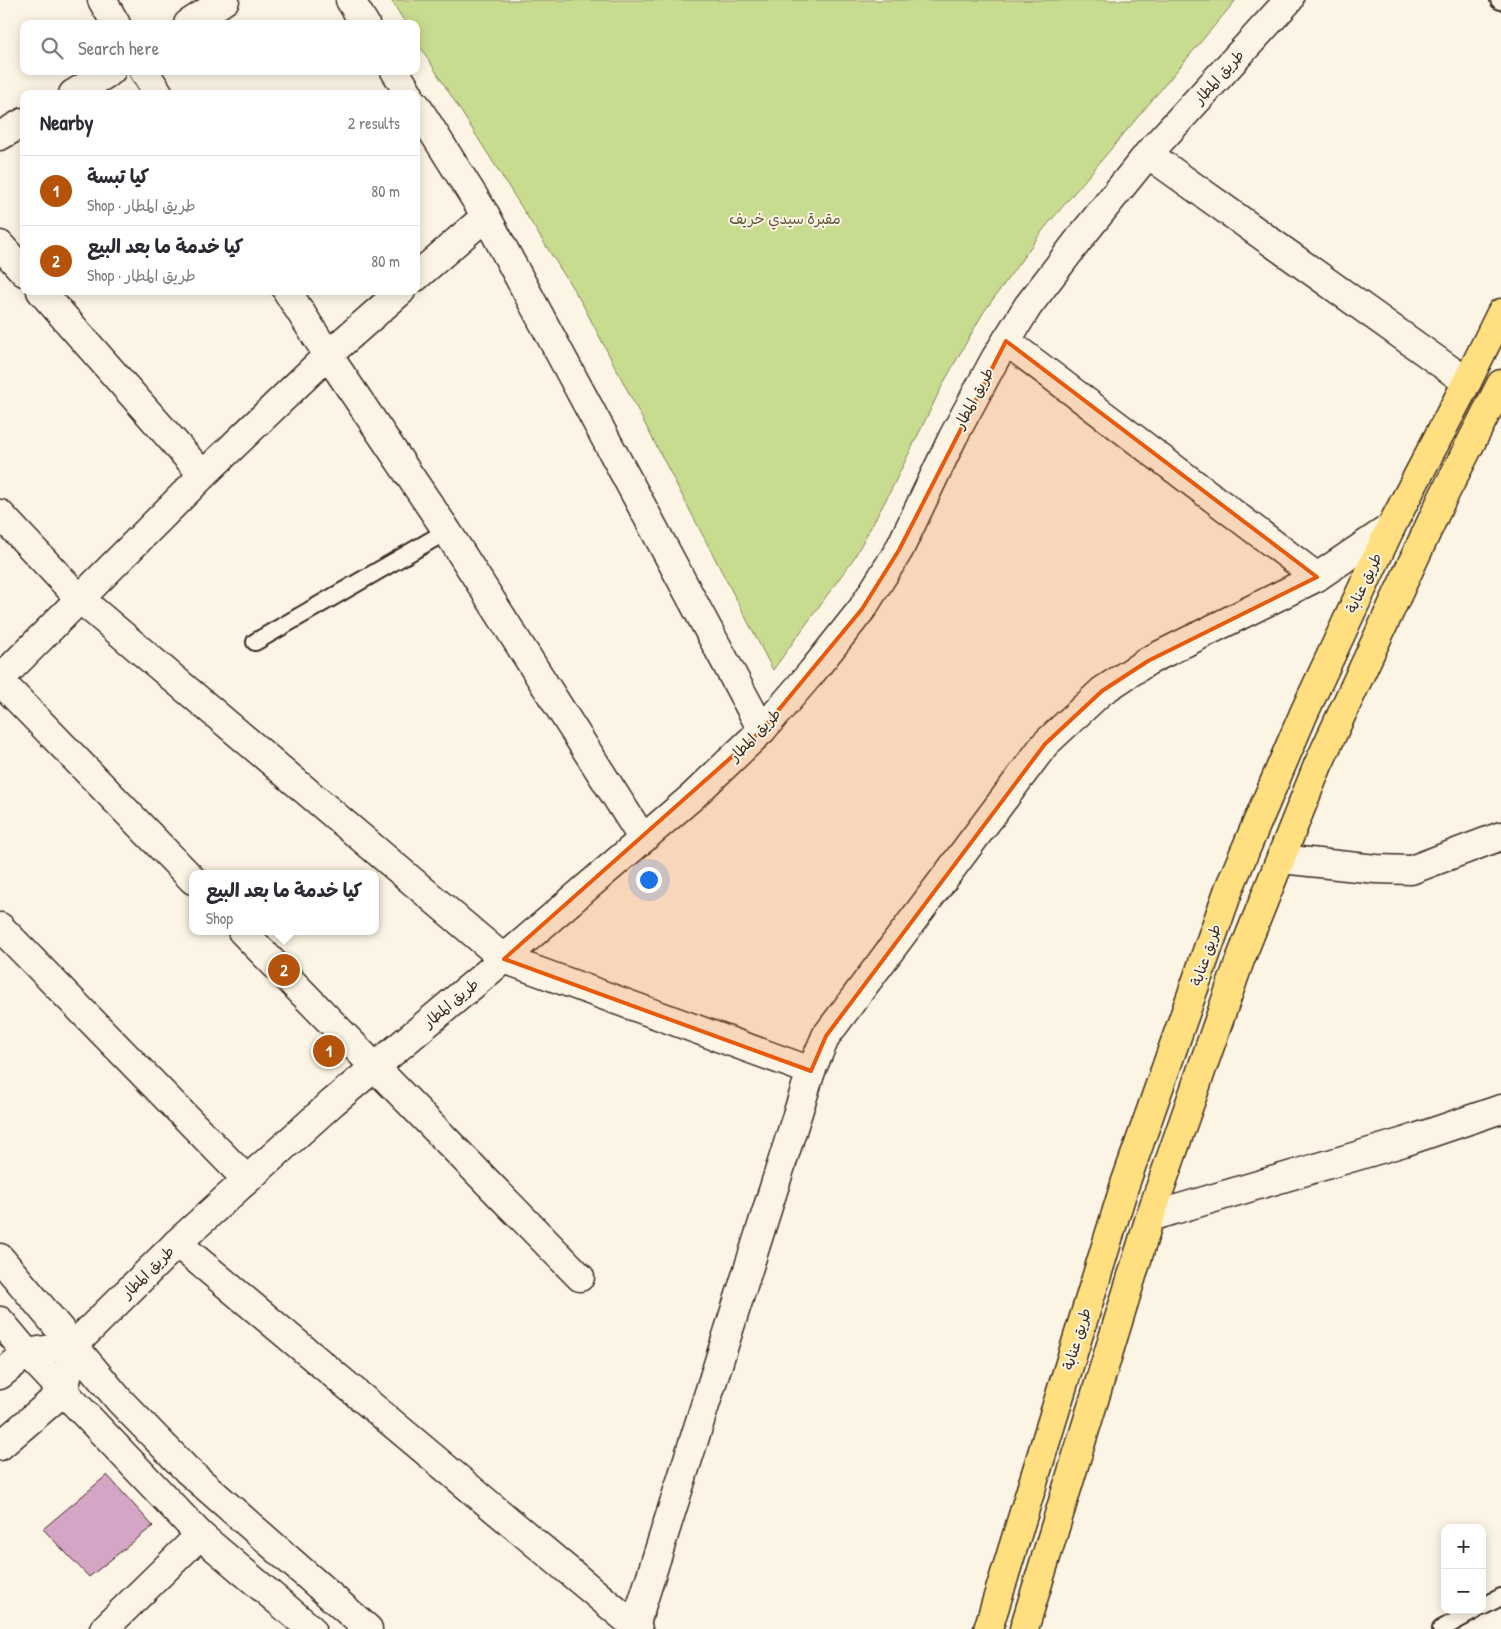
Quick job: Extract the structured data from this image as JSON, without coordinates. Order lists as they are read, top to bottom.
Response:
{
  "streets": {
    "main road": ["طريق عنابة"],
    "street": ["طريق المطار"]
  },
  "parks": ["مقبرة سيدي خريف"],
  "page": {
    "search": "Search here",
    "heading": ["Nearby", "2 results"],
    "list": [
      {
        "mark": "1",
        "name": "كيا تبسة",
        "note": "Shop · طريق المطار",
        "value": "80 m"
      },
      {
        "mark": "2",
        "name": "كيا خدمة ما بعد البيع",
        "note": "Shop · طريق المطار",
        "value": "80 m"
      }
    ],
    "popup": ["كيا خدمة ما بعد البيع", "Shop"],
    "pins": ["2", "1"],
    "map_buttons": ["+", "−"]
  }
}
